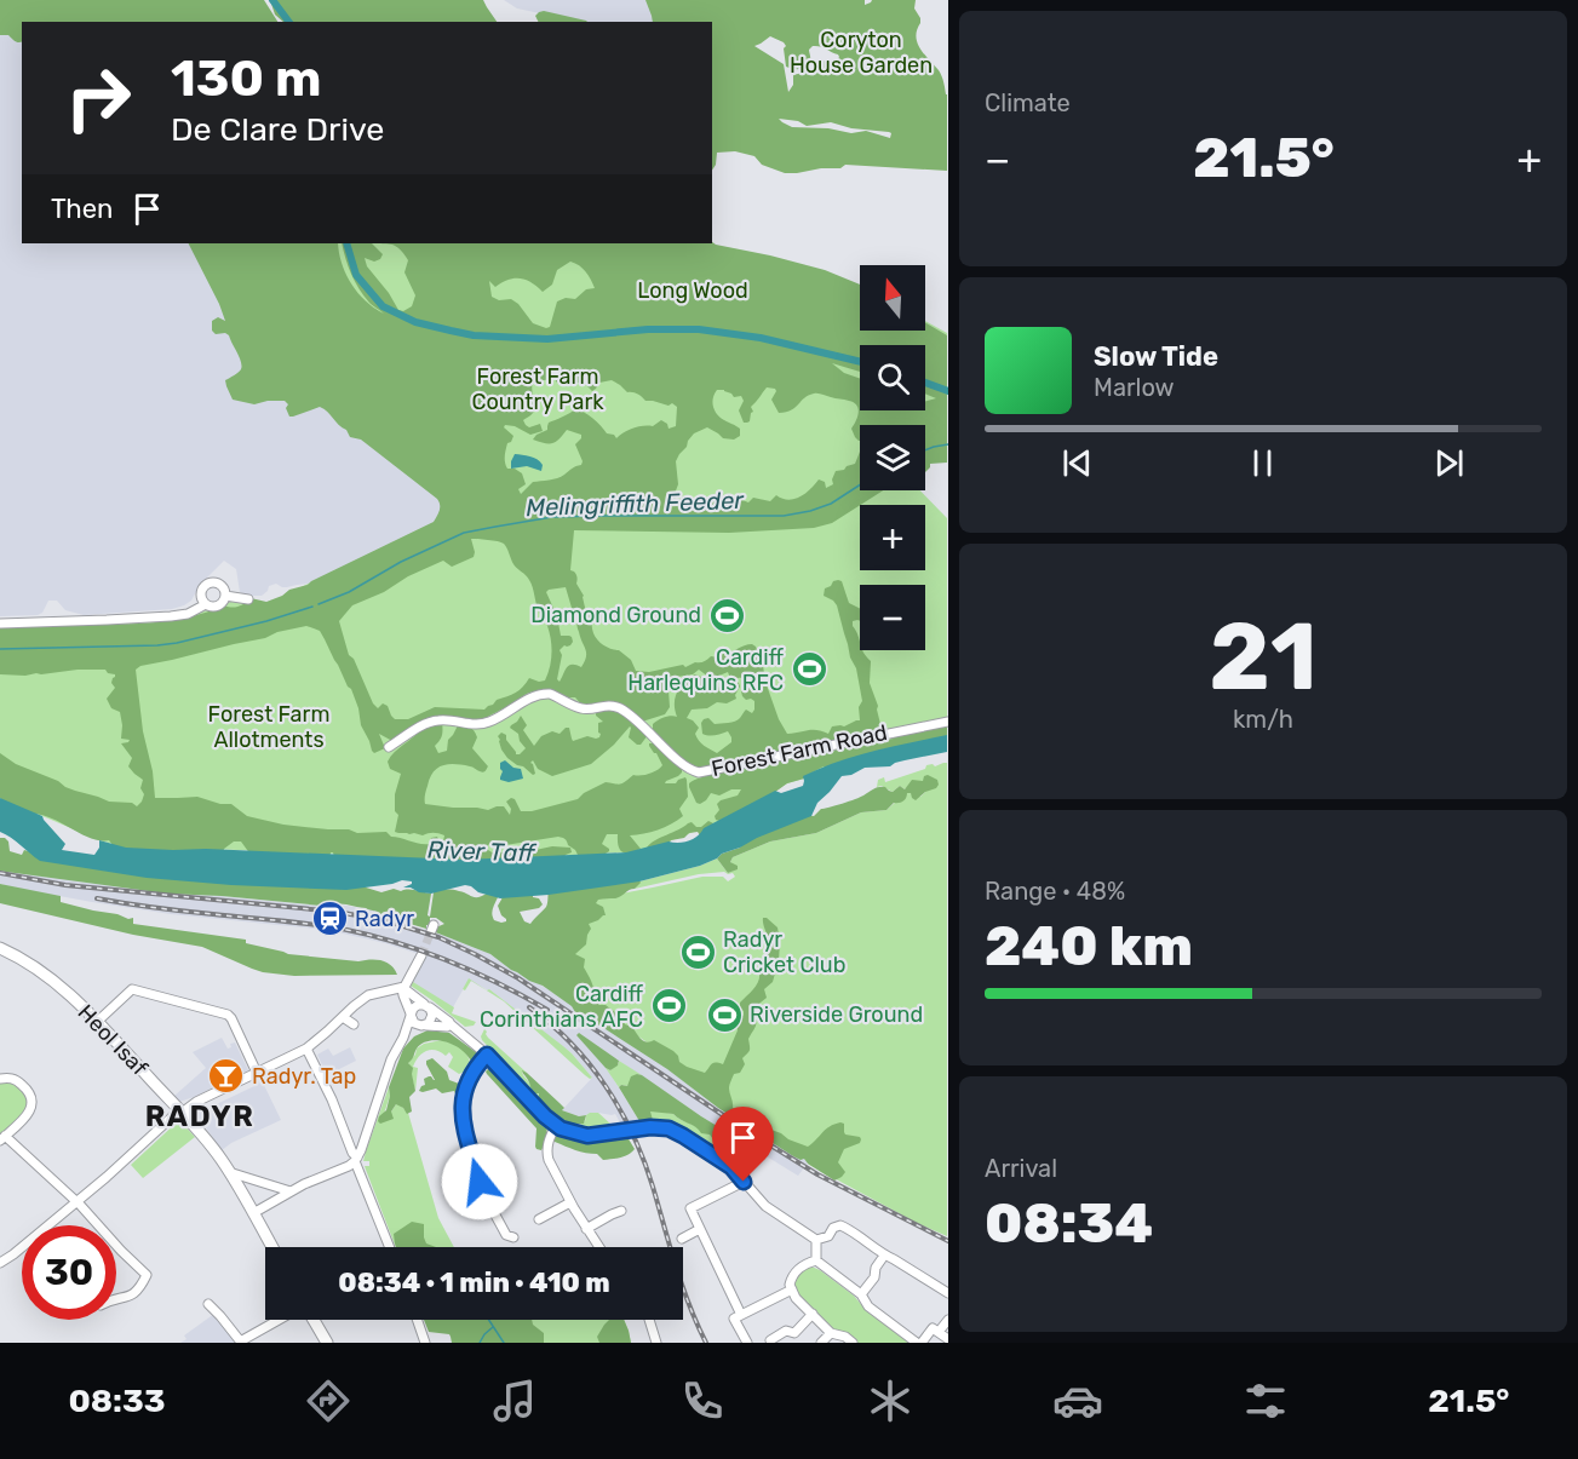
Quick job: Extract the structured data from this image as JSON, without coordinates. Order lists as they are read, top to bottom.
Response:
{
  "streets": {
    "main road": ["Heol Isaf"],
    "street": ["Forest Farm Road"]
  },
  "districts": ["RADYR"],
  "water": ["Melingriffith Feeder", "River Taff"],
  "parks": [
    "Coryton House Garden",
    "Long Wood",
    "Forest Farm Country Park",
    "Forest Farm Allotments"
  ],
  "places": {
    "sports": [
      "Diamond Ground",
      "Cardiff Harlequins RFC",
      "Radyr Cricket Club",
      "Cardiff Corinthians AFC",
      "Riverside Ground"
    ],
    "station": ["Radyr"],
    "bar": ["Radyr. Tap"]
  },
  "north": "top",
  "page": {
    "tile": [
      "Climate",
      ["21", "km/h"],
      ["Range · 48%", "240 km"],
      ["Arrival", "08:34"]
    ],
    "turn": ["130 m", "De Clare Drive"],
    "heat": ["−", "21.5°", "+"],
    "then": "Then",
    "map_buttons": ["+", "−"],
    "song": ["Slow Tide", "Marlow"],
    "limit": "30",
    "trip": "08:34 · 1 min · 410 m",
    "tabs": ["08:33", "21.5°"]
  }
}
